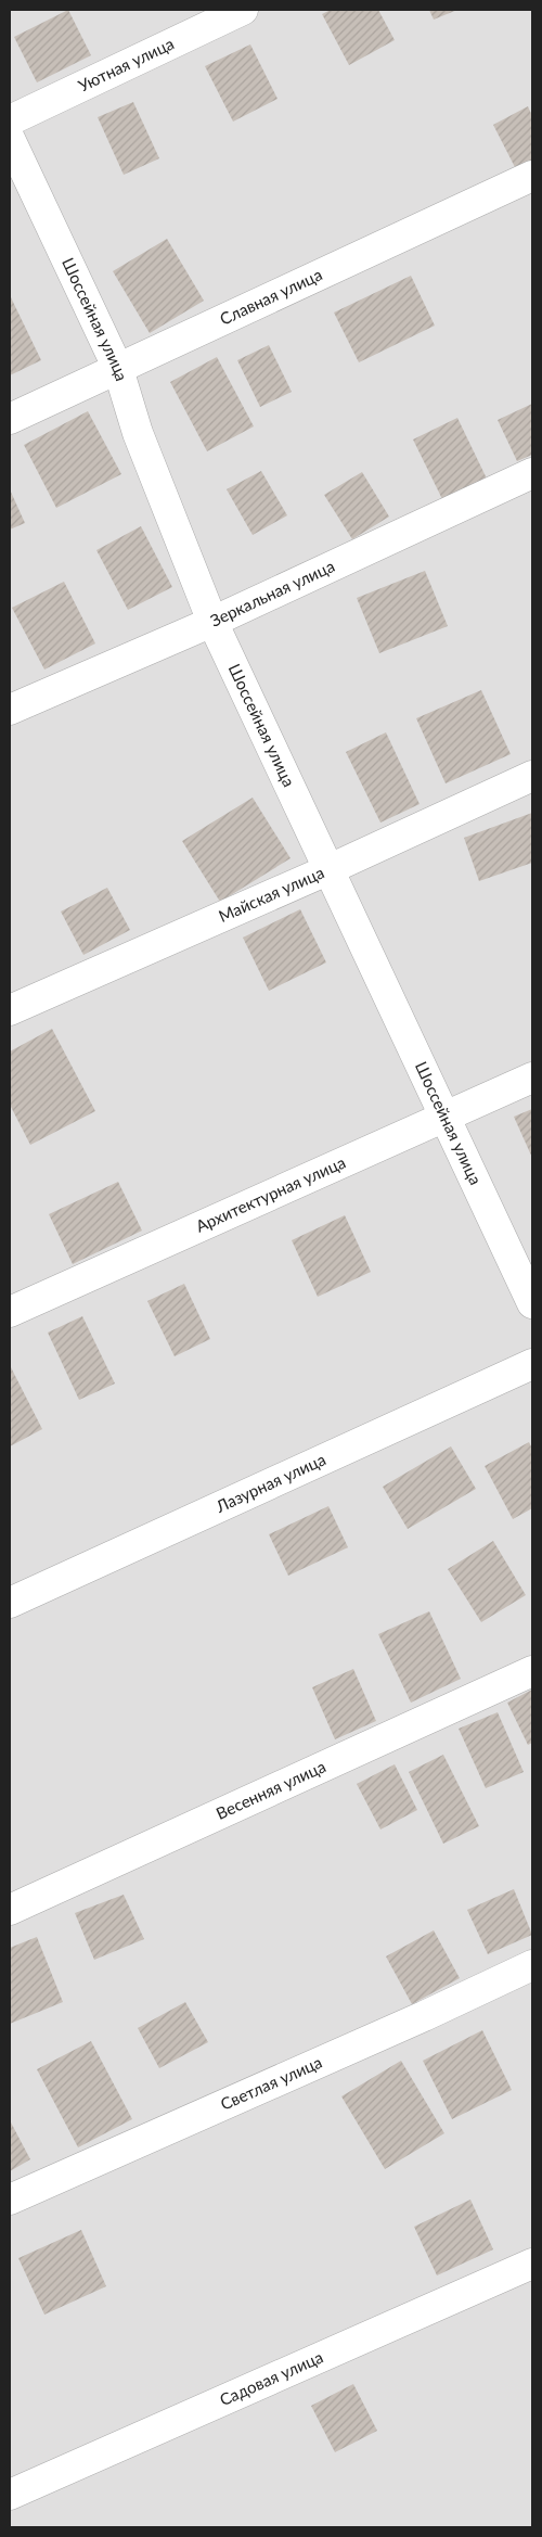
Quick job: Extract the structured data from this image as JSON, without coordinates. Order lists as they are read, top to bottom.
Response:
{
  "streets": {
    "street": [
      "Уютная улица",
      "Славная улица",
      "Шоссейная улица",
      "Зеркальная улица",
      "Майская улица",
      "Архитектурная улица",
      "Лазурная улица",
      "Весенняя улица",
      "Светлая улица",
      "Садовая улица"
    ]
  },
  "crossings": [
    ["Славная улица", "Шоссейная улица"],
    ["Шоссейная улица", "Зеркальная улица"],
    ["Шоссейная улица", "Майская улица"],
    ["Шоссейная улица", "Архитектурная улица"]
  ]
}
